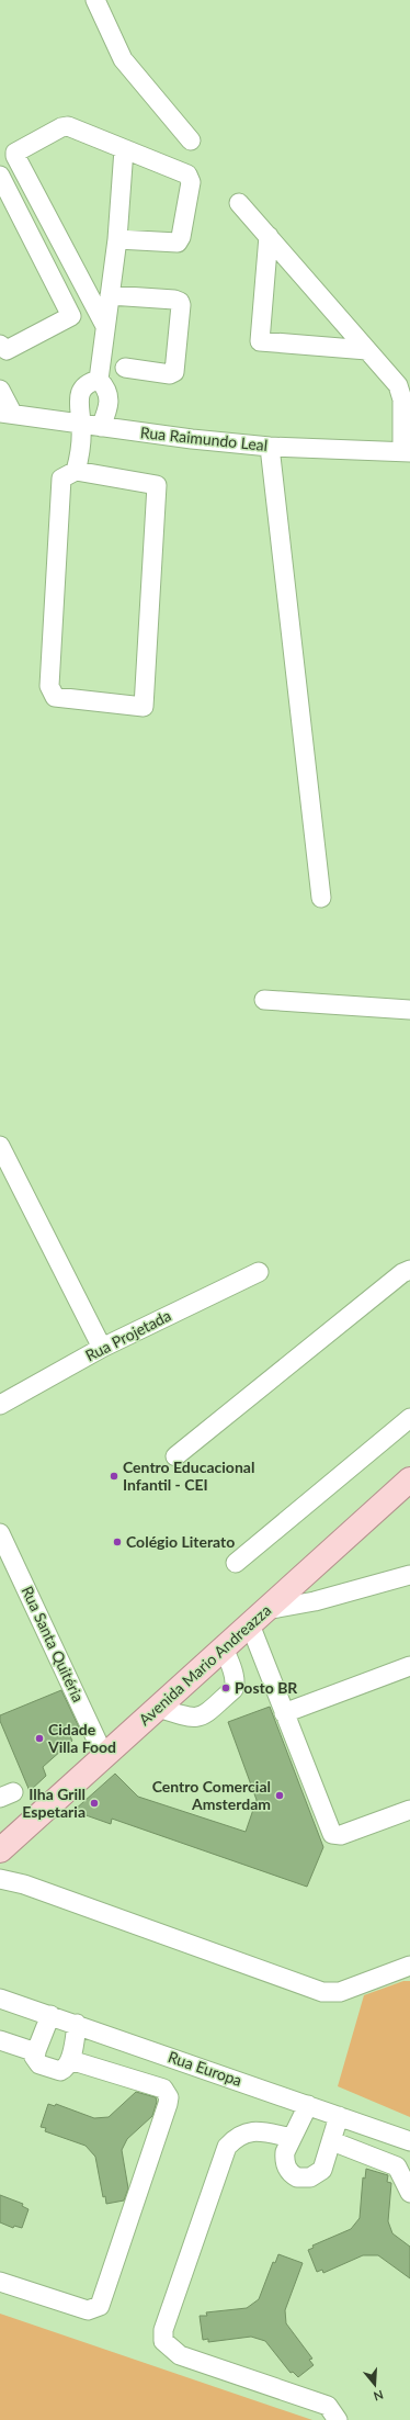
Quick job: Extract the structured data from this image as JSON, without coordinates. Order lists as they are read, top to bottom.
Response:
{
  "streets": {
    "main road": ["Avenida Mario Andreazza"],
    "street": [
      "Rua Raimundo Leal",
      "Rua Projetada",
      "Rua Santa Quitéria",
      "Rua Europa"
    ]
  },
  "crossings": [
    ["Rua Santa Quitéria", "Avenida Mario Andreazza"]
  ],
  "places": [
    "Centro Educacional Infantil - CEI",
    "Colégio Literato",
    "Posto BR",
    "Cidade Villa Food",
    "Centro Comercial Amsterdam",
    "Ilha Grill Espetaria"
  ],
  "north": "bottom"
}
